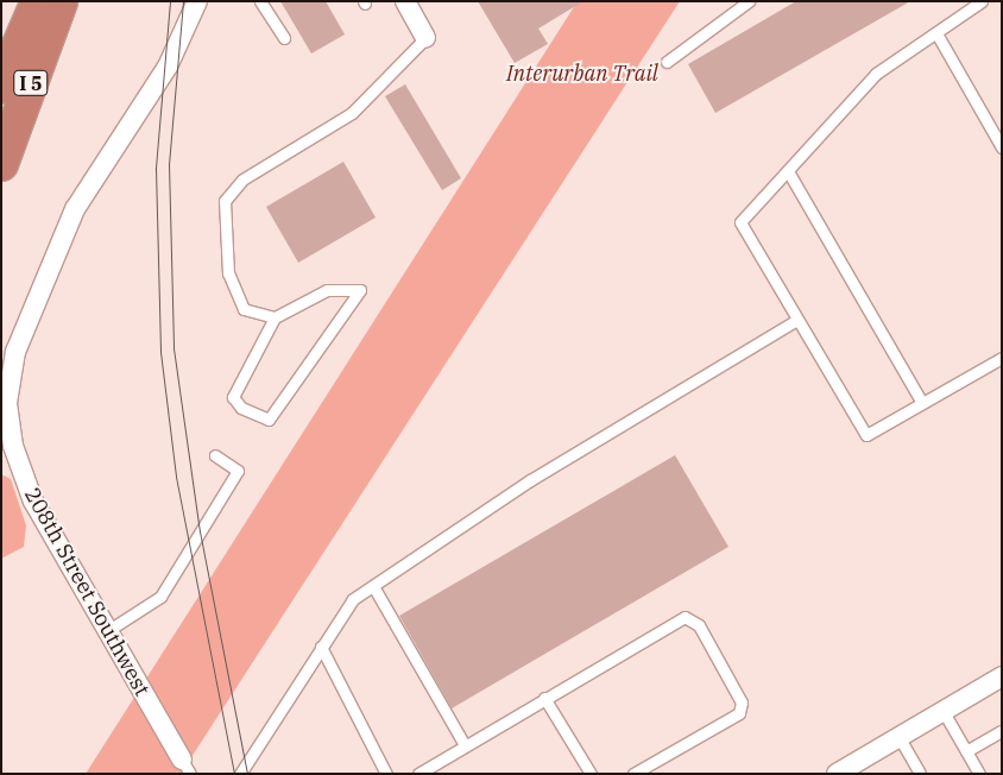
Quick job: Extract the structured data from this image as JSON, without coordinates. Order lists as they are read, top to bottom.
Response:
{
  "streets": {
    "highway": ["I 5"],
    "street": ["208th Street Southwest"]
  },
  "parks": ["Interurban Trail"]
}
